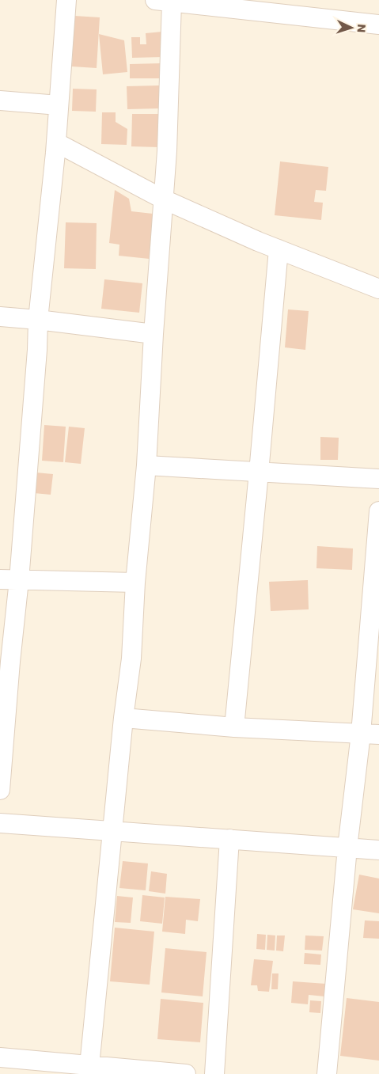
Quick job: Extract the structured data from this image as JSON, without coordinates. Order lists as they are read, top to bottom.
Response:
{
  "north": "right"
}
